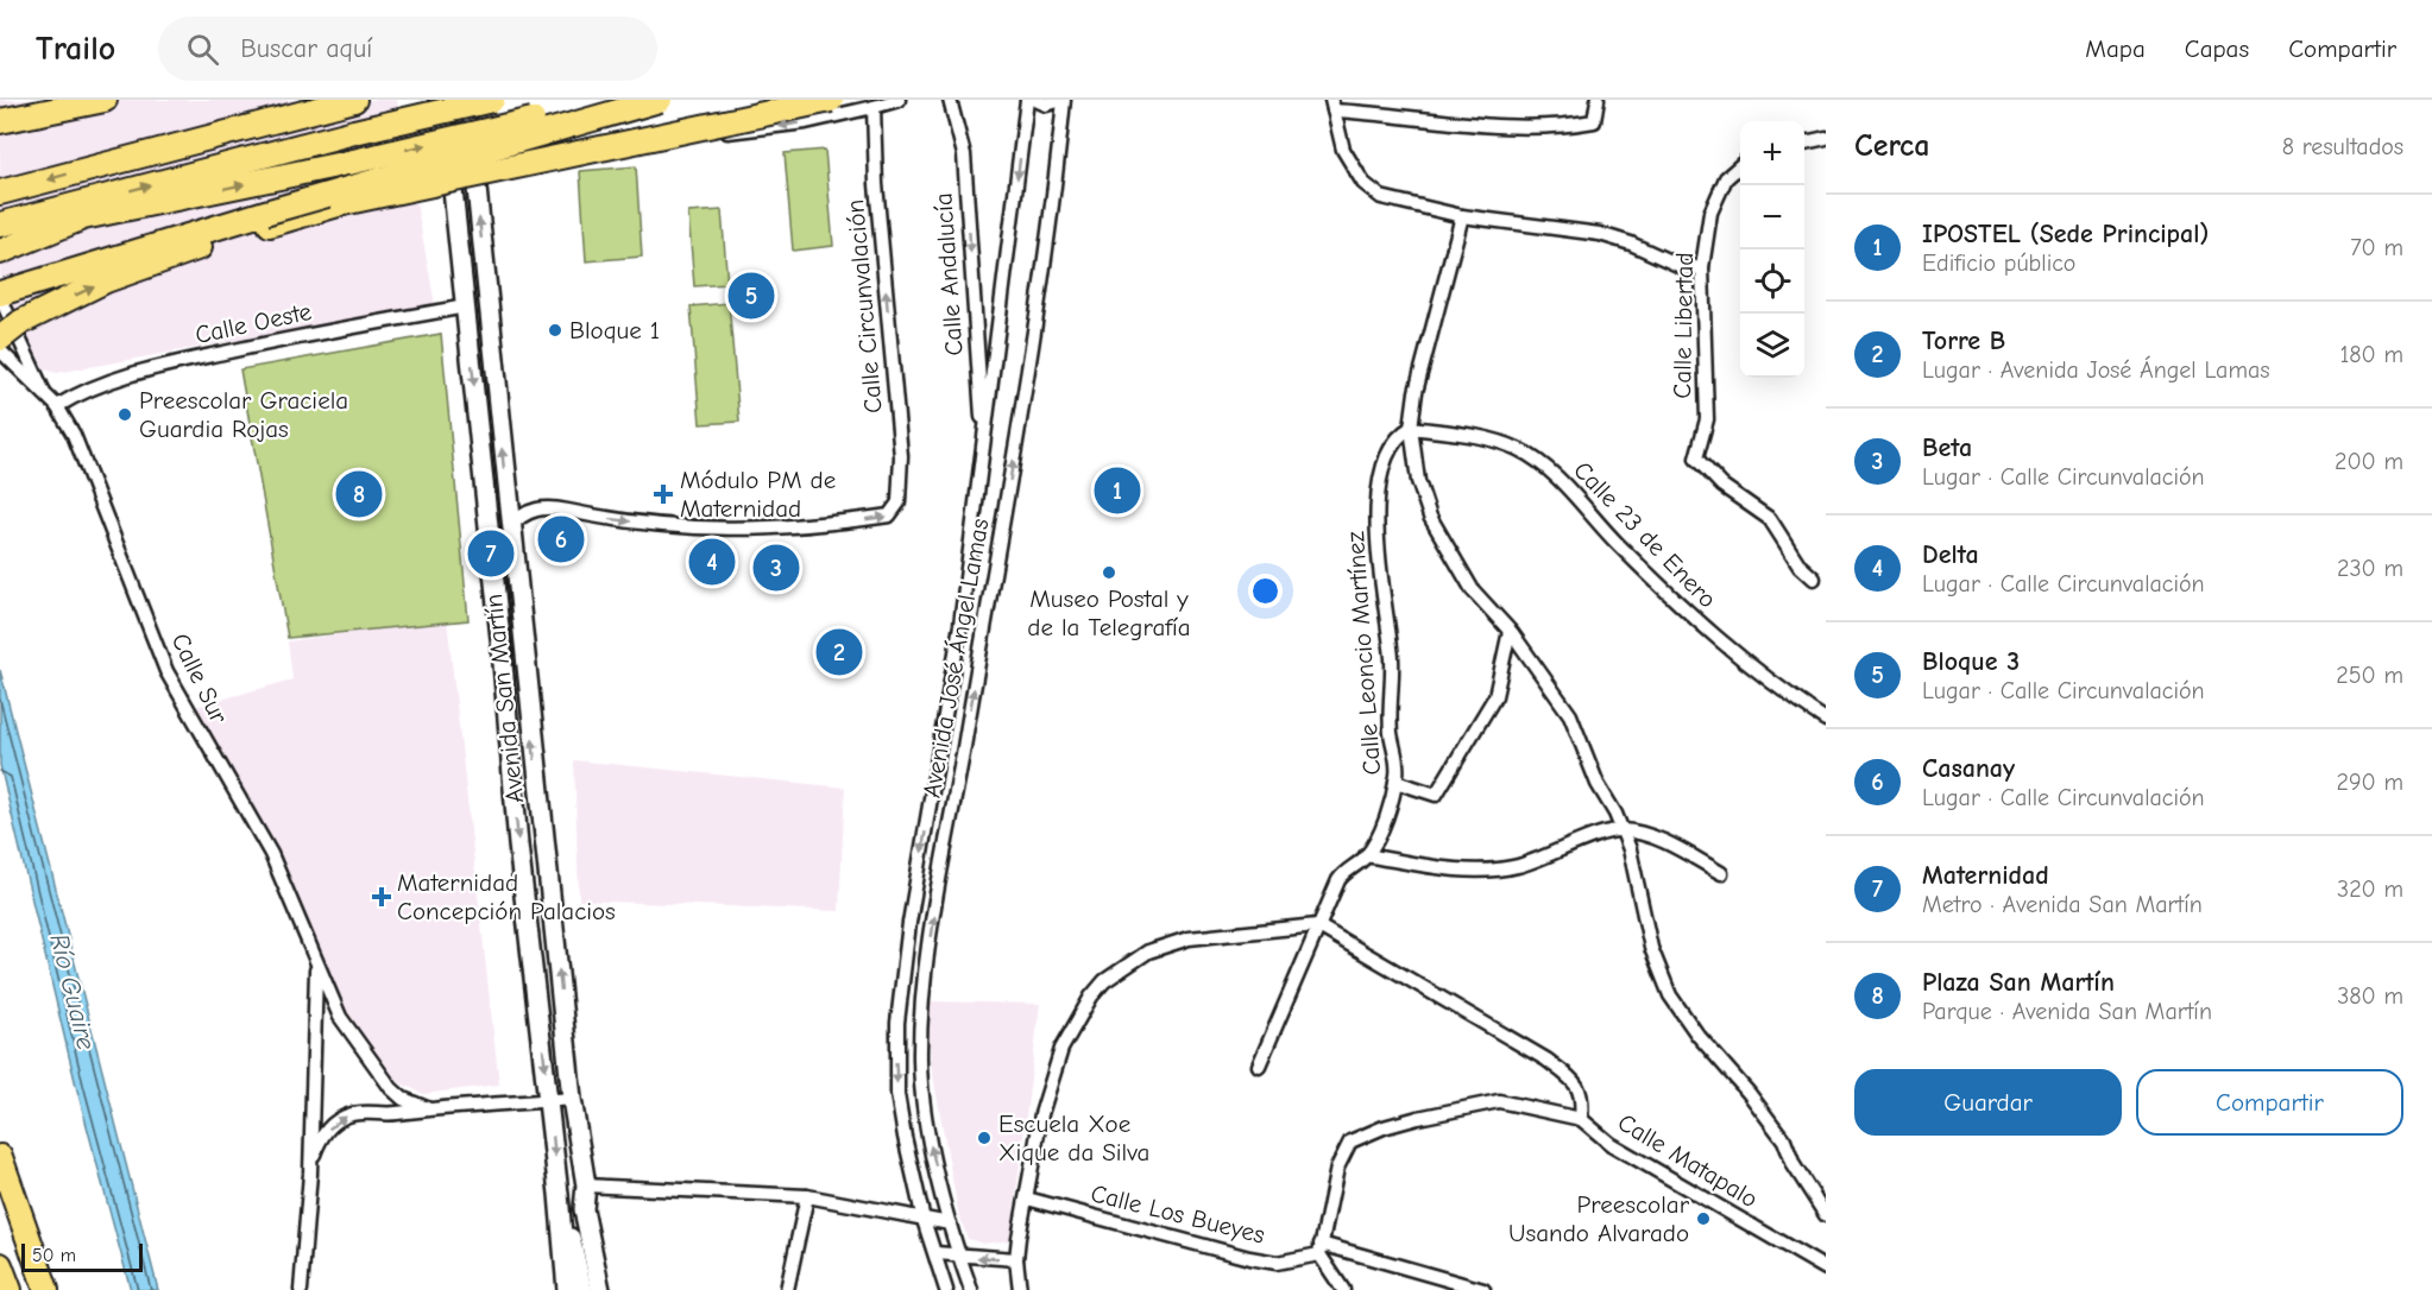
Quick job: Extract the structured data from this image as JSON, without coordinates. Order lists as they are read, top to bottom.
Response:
{
  "streets": {
    "main road": ["Avenida San Martín"],
    "street": [
      "Calle Andalucía",
      "Calle Circunvalación",
      "Calle Oeste",
      "Calle Libertad",
      "Calle 23 de Enero",
      "Calle Leoncio Martínez",
      "Avenida José Ángel Lamas",
      "Calle Sur",
      "Calle Matapalo",
      "Calle Los Bueyes"
    ]
  },
  "crossings": [
    ["Calle Andalucía", "Avenida José Ángel Lamas"],
    ["Calle Circunvalación", "Avenida San Martín"],
    ["Calle Oeste", "Calle Sur"],
    ["Calle Oeste", "Avenida San Martín"],
    ["Calle 23 de Enero", "Calle Leoncio Martínez"],
    ["Calle Sur", "Avenida San Martín"]
  ],
  "one_way": ["Calle Andalucía"],
  "water": ["Río Guaire"],
  "places": {
    "other": [
      "Bloque 1",
      "Preescolar Graciela Guardia Rojas",
      "Museo Postal y de la Telegrafía",
      "Escuela Xoe Xique da Silva",
      "Preescolar Usando Alvarado"
    ],
    "health": ["Módulo PM de Maternidad", "Maternidad Concepción Palacios"]
  },
  "scale_bar": "50 m",
  "page": {
    "header": "Trailo",
    "search": "Buscar aquí",
    "nav": ["Mapa", "Capas", "Compartir"],
    "heading": ["Cerca", "8 resultados"],
    "map_buttons": ["+", "−"],
    "list": [
      {
        "mark": "1",
        "name": "IPOSTEL (Sede Principal)",
        "note": "Edificio público",
        "value": "70 m"
      },
      {
        "mark": "2",
        "name": "Torre B",
        "note": "Lugar · Avenida José Ángel Lamas",
        "value": "180 m"
      },
      {
        "mark": "3",
        "name": "Beta",
        "note": "Lugar · Calle Circunvalación",
        "value": "200 m"
      },
      {
        "mark": "4",
        "name": "Delta",
        "note": "Lugar · Calle Circunvalación",
        "value": "230 m"
      },
      {
        "mark": "5",
        "name": "Bloque 3",
        "note": "Lugar · Calle Circunvalación",
        "value": "250 m"
      },
      {
        "mark": "6",
        "name": "Casanay",
        "note": "Lugar · Calle Circunvalación",
        "value": "290 m"
      },
      {
        "mark": "7",
        "name": "Maternidad",
        "note": "Metro · Avenida San Martín",
        "value": "320 m"
      },
      {
        "mark": "8",
        "name": "Plaza San Martín",
        "note": "Parque · Avenida San Martín",
        "value": "380 m"
      }
    ],
    "pins": [
      "5",
      "1",
      "8",
      "6",
      "7",
      "4",
      "3",
      "2"
    ],
    "buttons": ["Guardar", "Compartir"],
    "scale": "50 m"
  }
}
